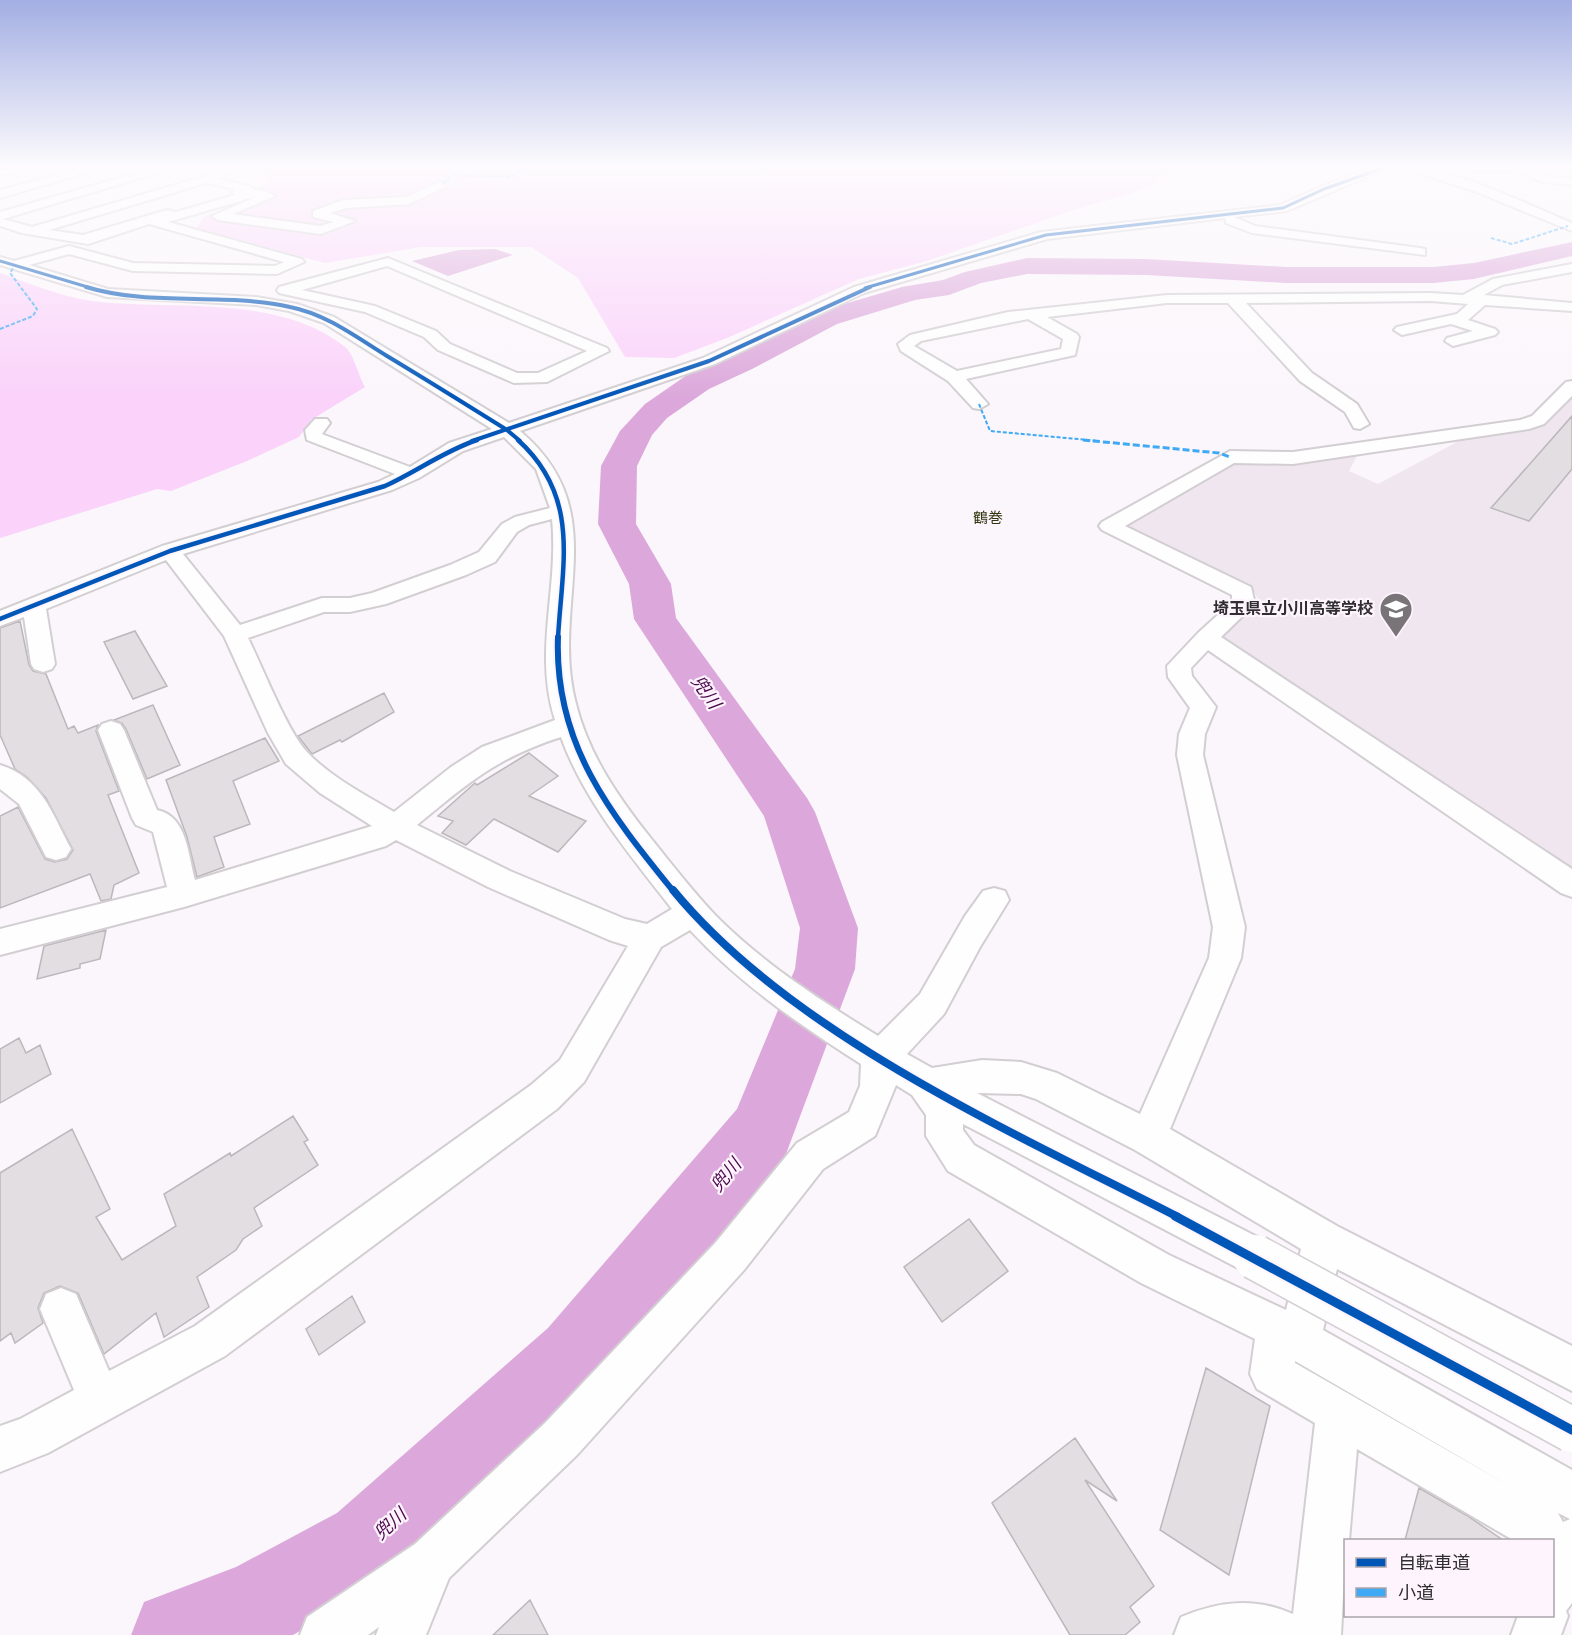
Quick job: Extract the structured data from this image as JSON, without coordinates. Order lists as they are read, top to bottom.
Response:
{
  "districts": ["鶴巻"],
  "water": ["兜川"],
  "places": {
    "school or university": ["埼玉県立小川高等学校"]
  },
  "legend": ["自転車道", "小道"]
}
